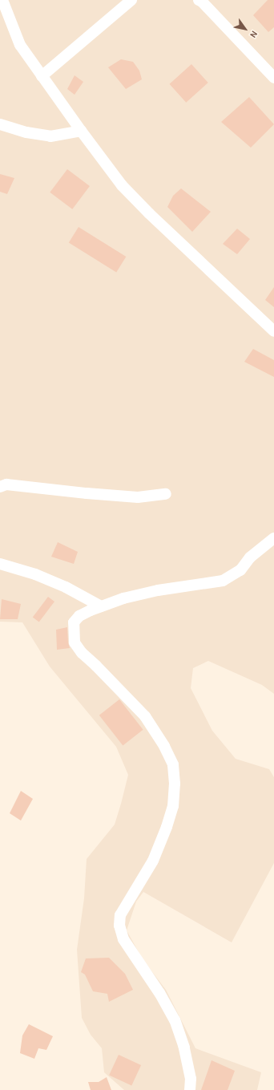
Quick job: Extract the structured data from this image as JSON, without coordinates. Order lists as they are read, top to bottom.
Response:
{
  "north": "bottom right"
}
